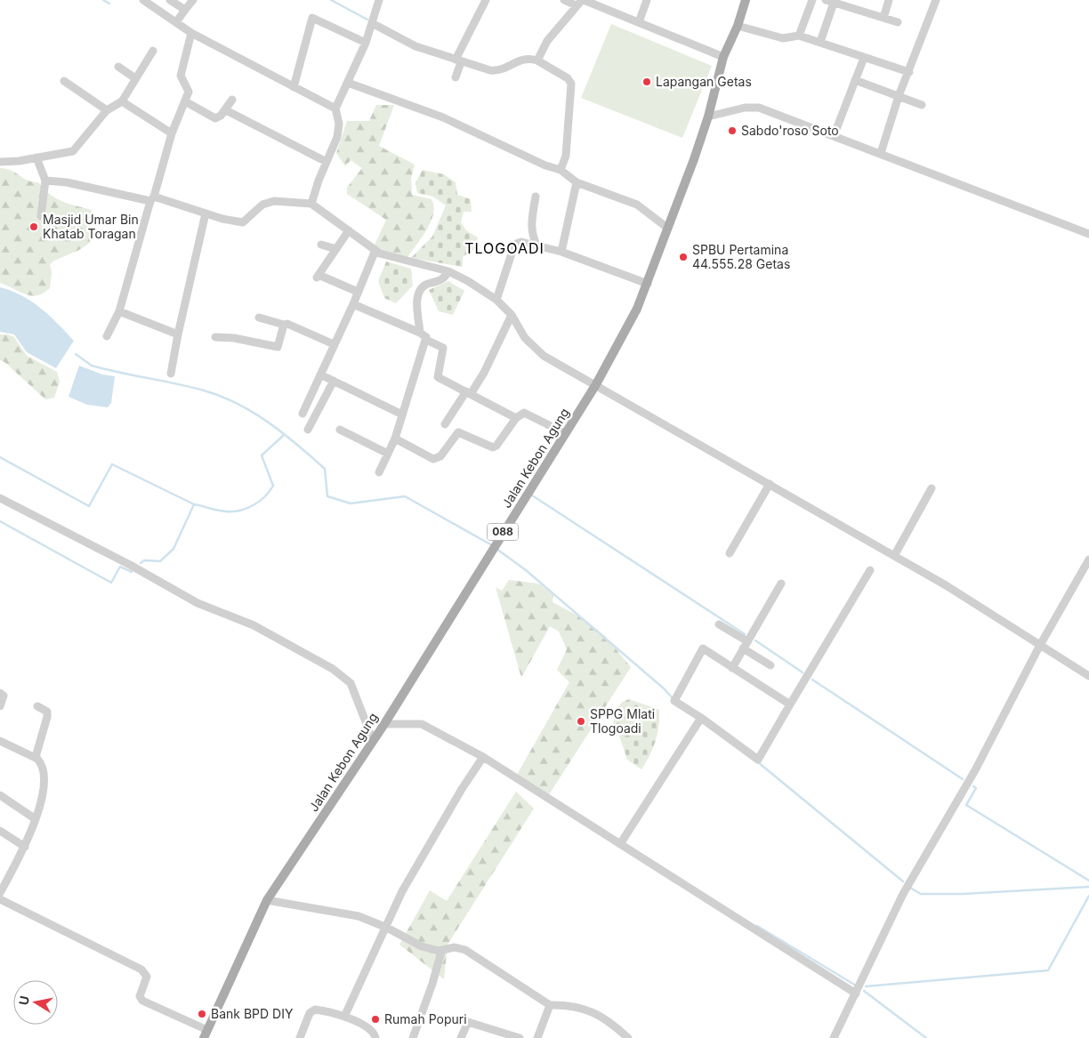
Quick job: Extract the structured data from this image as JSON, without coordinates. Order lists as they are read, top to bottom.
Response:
{
  "streets": {
    "main road": ["Jalan Kebon Agung", "088"]
  },
  "districts": ["TLOGOADI"],
  "places": [
    "Lapangan Getas",
    "Sabdo'roso Soto",
    "Masjid Umar Bin Khatab Toragan",
    "SPBU Pertamina 44.555.28 Getas",
    "SPPG Mlati Tlogoadi",
    "Bank BPD DIY",
    "Rumah Popuri"
  ],
  "north": "left"
}
